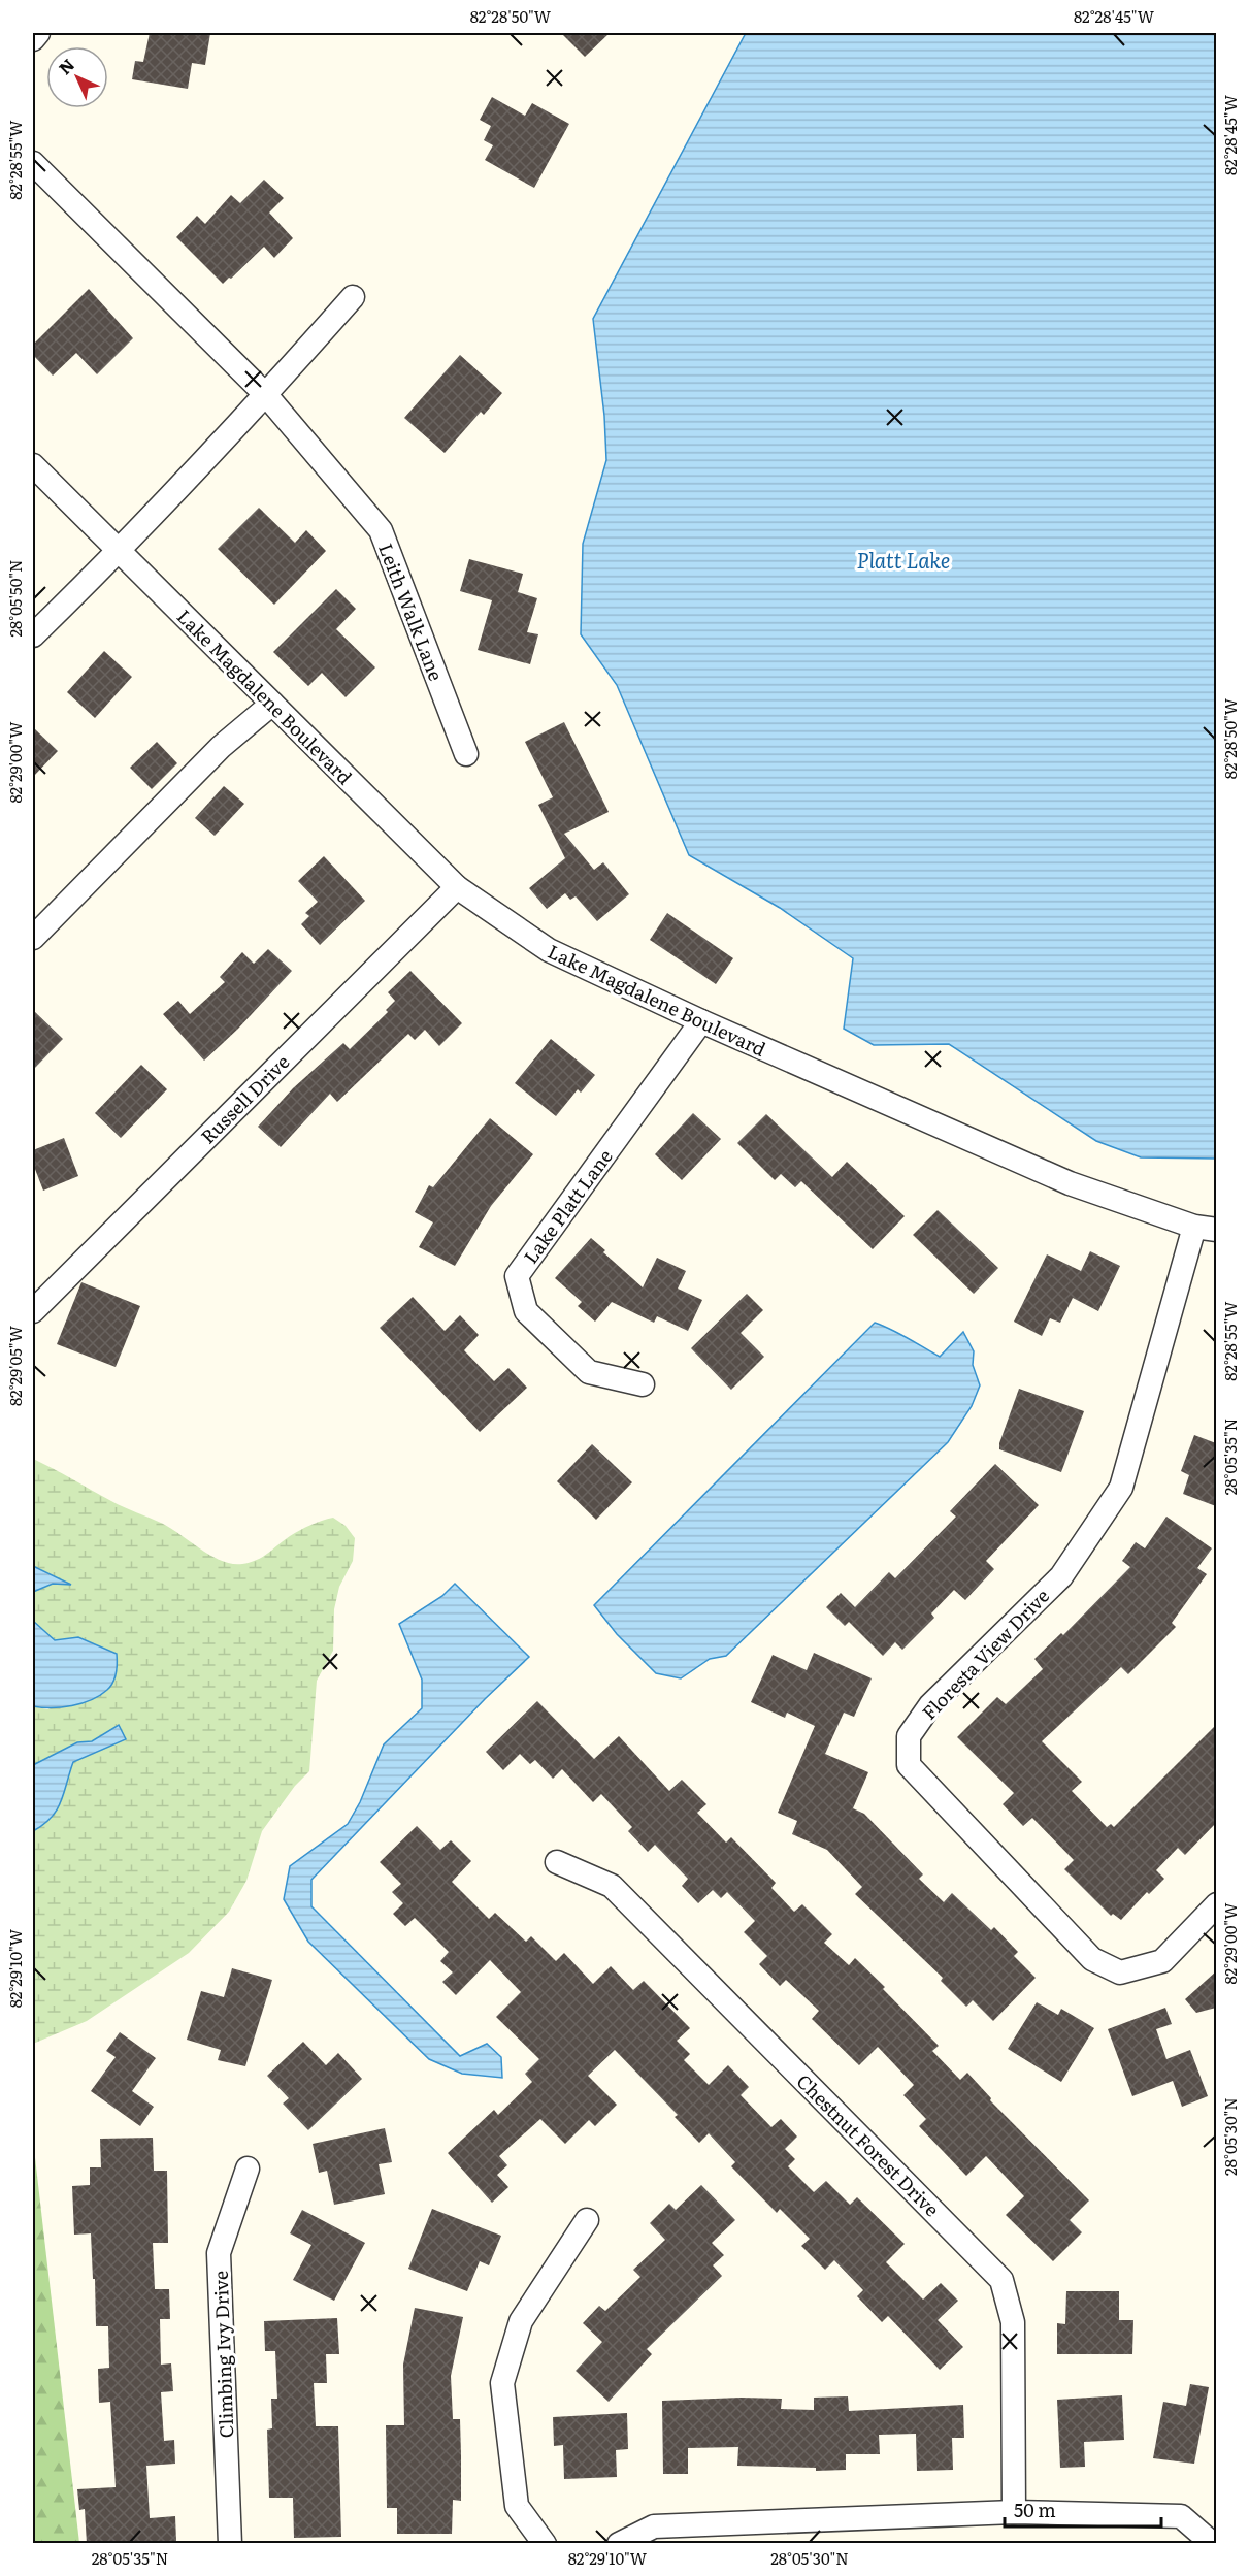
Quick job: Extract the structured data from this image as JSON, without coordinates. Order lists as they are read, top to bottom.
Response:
{
  "streets": {
    "street": [
      "Leith Walk Lane",
      "Lake Magdalene Boulevard",
      "Russell Drive",
      "Lake Platt Lane",
      "Floresta View Drive",
      "Chestnut Forest Drive",
      "Climbing Ivy Drive"
    ]
  },
  "crossings": [
    ["Lake Magdalene Boulevard", "Russell Drive"],
    ["Lake Magdalene Boulevard", "Lake Platt Lane"],
    ["Lake Magdalene Boulevard", "Floresta View Drive"]
  ],
  "water": ["Platt Lake"],
  "scale_bar": "50 m",
  "north": "top left",
  "coordinates": [
    "82°28'50\"W",
    "82°28'45\"W",
    "82°28'55\"W",
    "28°05'50\"N",
    "82°29'00\"W",
    "82°29'05\"W",
    "28°05'35\"N",
    "82°29'10\"W",
    "28°05'30\"N"
  ]
}
